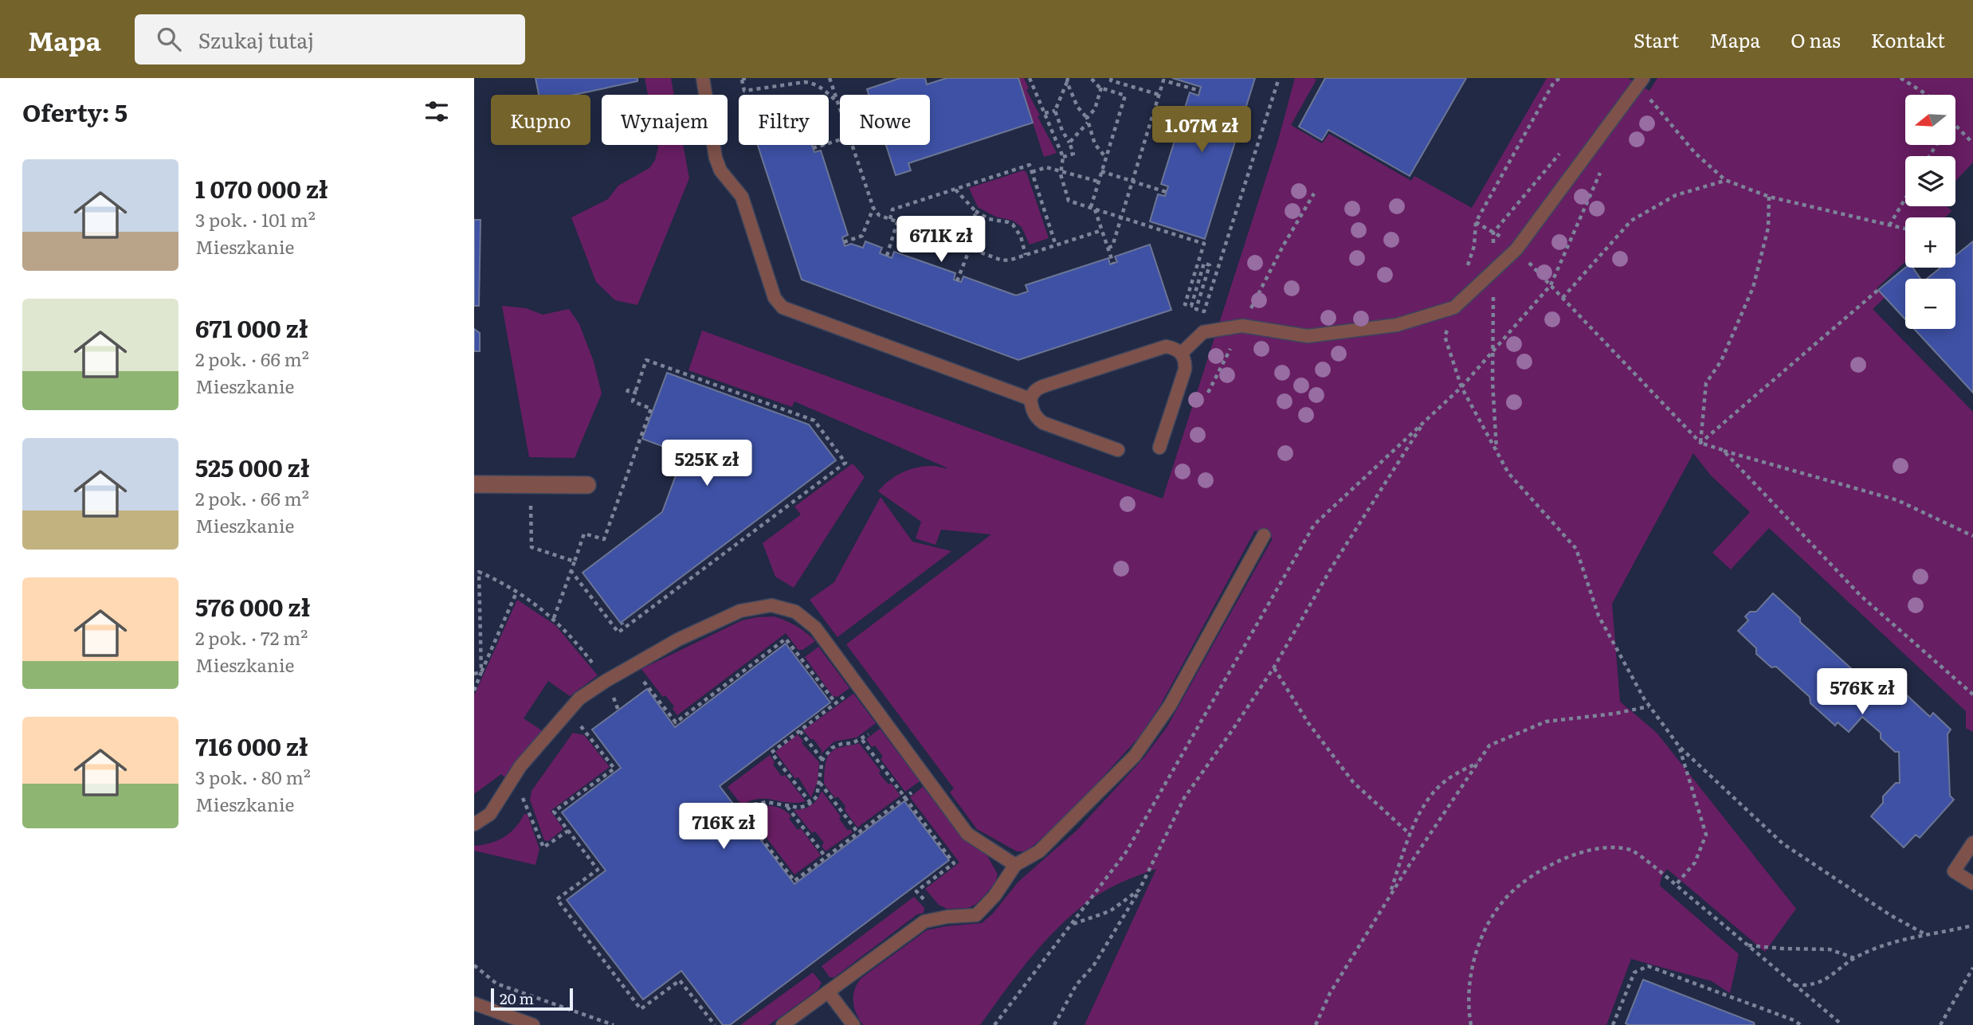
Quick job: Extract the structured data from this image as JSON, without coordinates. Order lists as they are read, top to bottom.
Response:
{
  "scale_bar": "20 m",
  "north": "left",
  "page": {
    "header": "Mapa",
    "search": "Szukaj tutaj",
    "nav": [
      "Start",
      "Mapa",
      "O nas",
      "Kontakt"
    ],
    "heading": "Oferty: 5",
    "map_buttons": ["+", "−"],
    "chip": [
      "Kupno",
      "Wynajem",
      "Filtry",
      "Nowe"
    ],
    "price": [
      "1.07M zł",
      "671K zł",
      "525K zł",
      "576K zł",
      "716K zł"
    ],
    "list": [
      {
        "name": "1 070 000 zł",
        "note": "3 pok. · 101 m² · Mieszkanie"
      },
      {
        "name": "671 000 zł",
        "note": "2 pok. · 66 m² · Mieszkanie"
      },
      {
        "name": "525 000 zł",
        "note": "2 pok. · 66 m² · Mieszkanie"
      },
      {
        "name": "576 000 zł",
        "note": "2 pok. · 72 m² · Mieszkanie"
      },
      {
        "name": "716 000 zł",
        "note": "3 pok. · 80 m² · Mieszkanie"
      }
    ],
    "scale": "20 m"
  }
}
